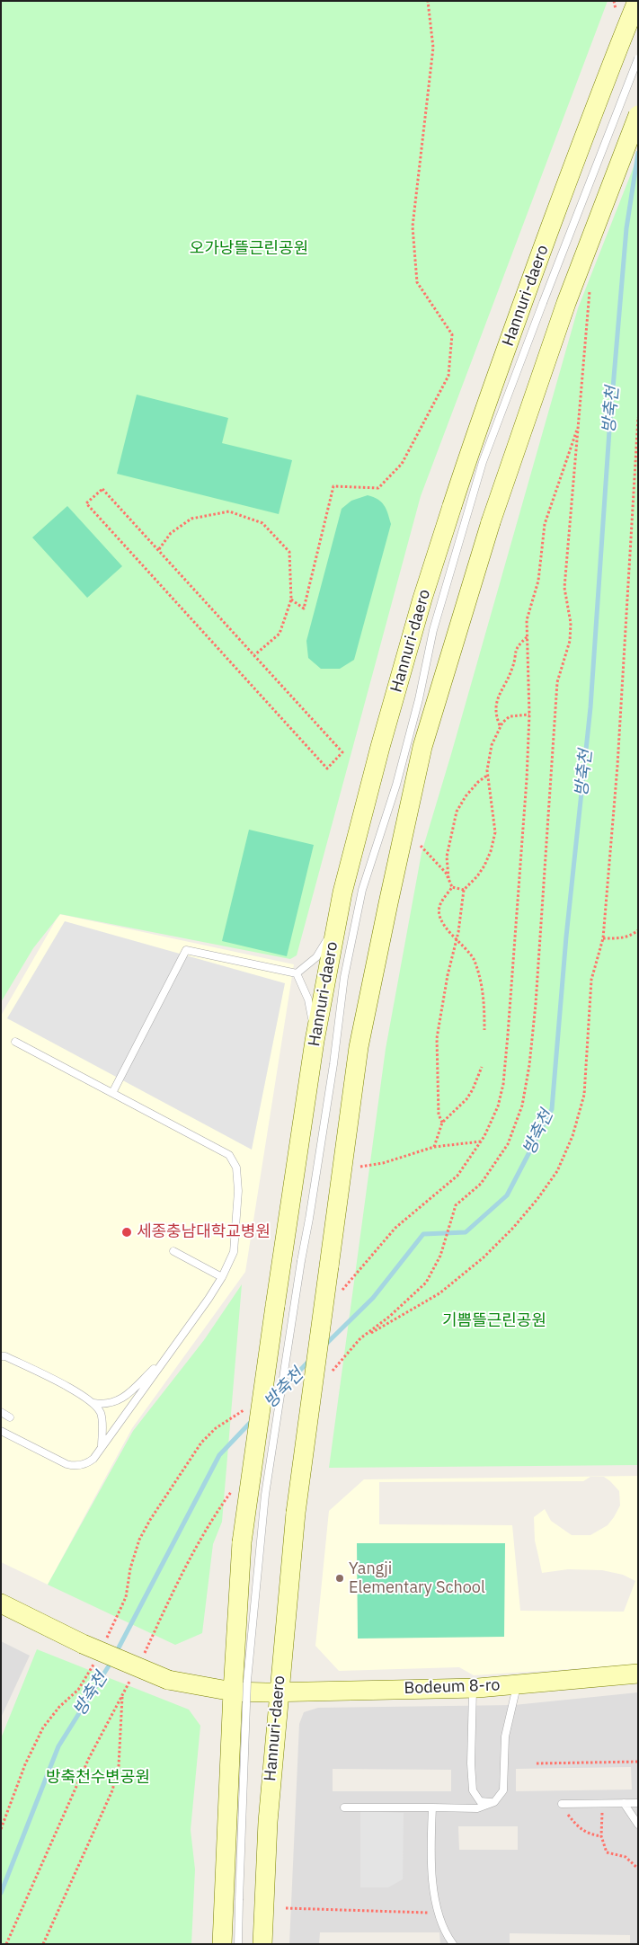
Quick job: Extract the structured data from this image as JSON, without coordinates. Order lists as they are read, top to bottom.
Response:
{
  "streets": {
    "street": ["Hannuri-daero", "Bodeum 8-ro"]
  },
  "crossings": [
    ["Hannuri-daero", "Bodeum 8-ro"]
  ],
  "water": ["방축천"],
  "parks": ["오가낭뜰근린공원", "기쁨뜰근린공원", "방축천수변공원"],
  "places": ["세종충남대학교병원", "Yangji Elementary School"]
}
